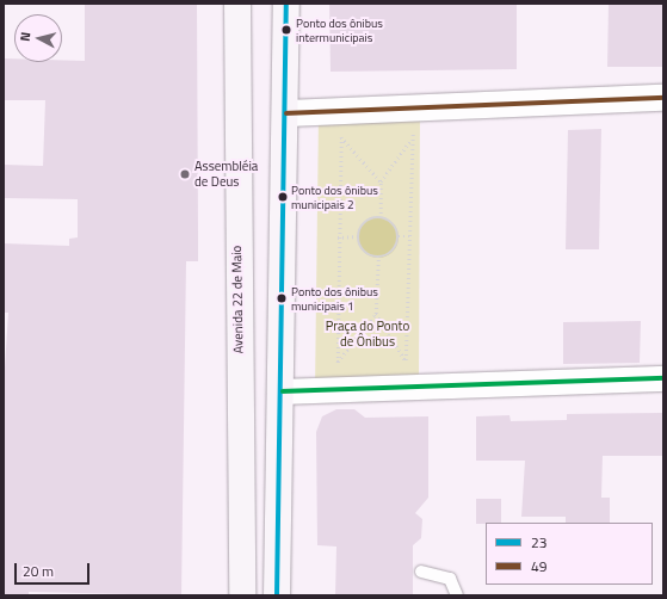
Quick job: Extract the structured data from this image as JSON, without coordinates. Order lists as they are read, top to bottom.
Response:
{
  "streets": {
    "main road": ["Avenida 22 de Maio"]
  },
  "parks": ["Praça do Ponto de Ônibus"],
  "places": [
    "Ponto dos ônibus intermunicipais",
    "Assembléia de Deus",
    "Ponto dos ônibus municipais 2",
    "Ponto dos ônibus municipais 1"
  ],
  "lines": ["transit line 23", "transit line 49"],
  "legend": ["23", "49"],
  "scale_bar": "20 m",
  "north": "left"
}
